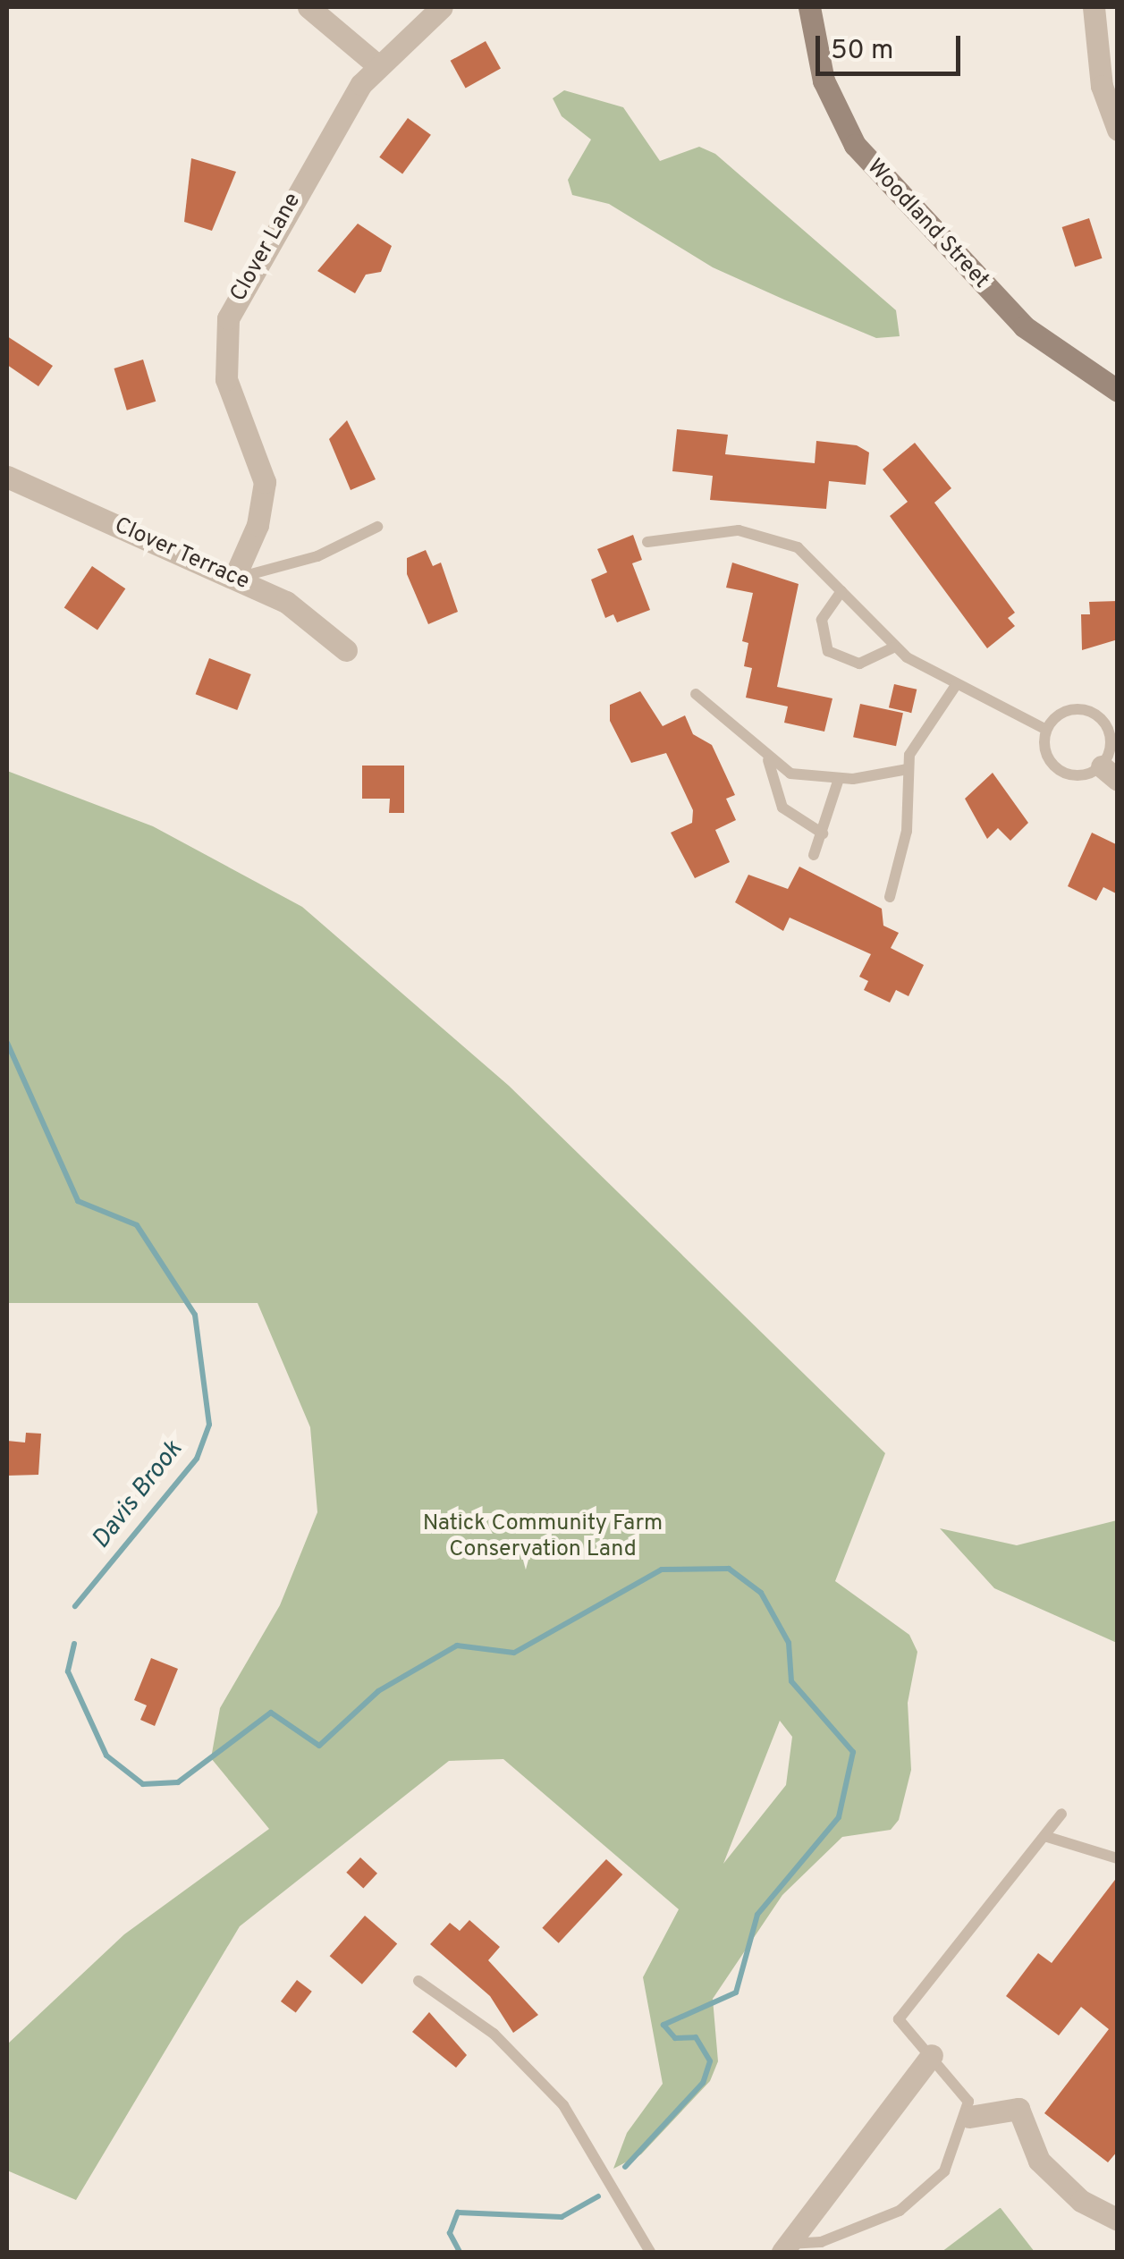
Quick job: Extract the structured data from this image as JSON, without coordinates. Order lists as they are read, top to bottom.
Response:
{
  "streets": {
    "street": ["Woodland Street", "Clover Lane", "Clover Terrace"]
  },
  "crossings": [
    ["Clover Lane", "Clover Terrace"]
  ],
  "water": ["Davis Brook"],
  "parks": ["Natick Community Farm Conservation Land"],
  "scale_bar": "50 m"
}
